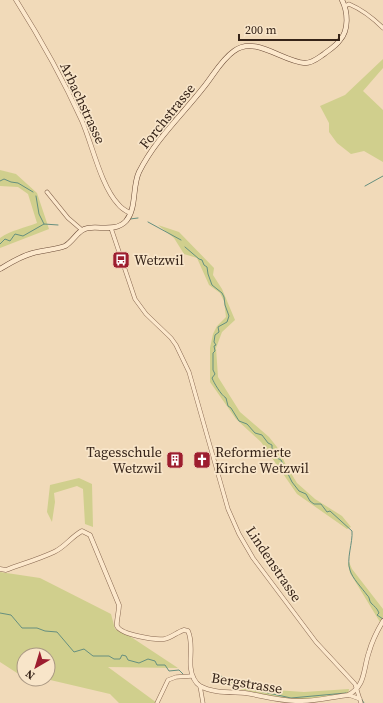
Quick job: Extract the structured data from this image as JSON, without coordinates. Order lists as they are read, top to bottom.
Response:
{
  "streets": {
    "main road": ["Forchstrasse"],
    "street": ["Arbachstrasse", "Lindenstrasse", "Bergstrasse"]
  },
  "crossings": [
    ["Arbachstrasse", "Forchstrasse"]
  ],
  "places": {
    "bus stop": ["Wetzwil"],
    "building": ["Tagesschule Wetzwil"],
    "church": ["Reformierte Kirche Wetzwil"]
  },
  "scale_bar": "200 m",
  "north": "bottom left"
}
